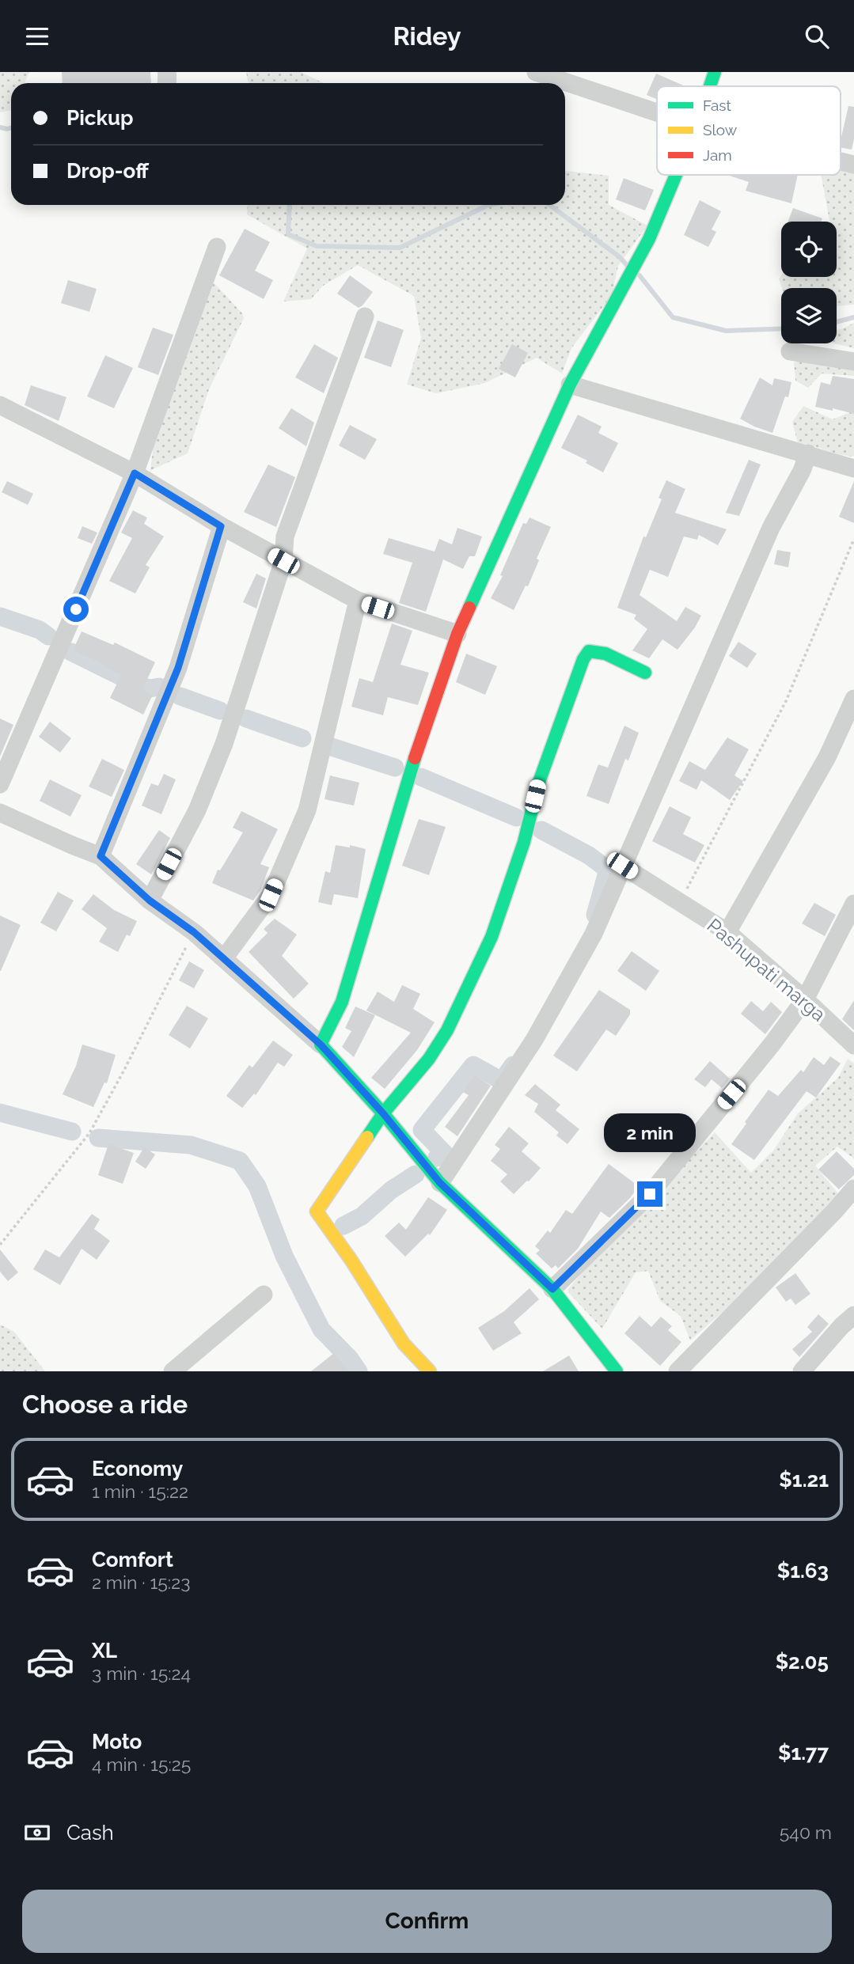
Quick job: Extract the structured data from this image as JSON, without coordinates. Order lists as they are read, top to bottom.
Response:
{
  "streets": {
    "street": ["Pashupati marga"]
  },
  "legend": ["Fast", "Slow", "Jam"],
  "page": {
    "header": "Ridey",
    "banner": ["Pickup", "Drop-off"],
    "bubble": "2 min",
    "heading": "Choose a ride",
    "list": [
      {
        "name": "Economy",
        "note": "1 min · 15:22",
        "value": "$1.21"
      },
      {
        "name": "Comfort",
        "note": "2 min · 15:23",
        "value": "$1.63"
      },
      {
        "name": "XL",
        "note": "3 min · 15:24",
        "value": "$2.05"
      },
      {
        "name": "Moto",
        "note": "4 min · 15:25",
        "value": "$1.77"
      }
    ],
    "pay": ["Cash", "540 m"],
    "buttons": "Confirm"
  }
}
